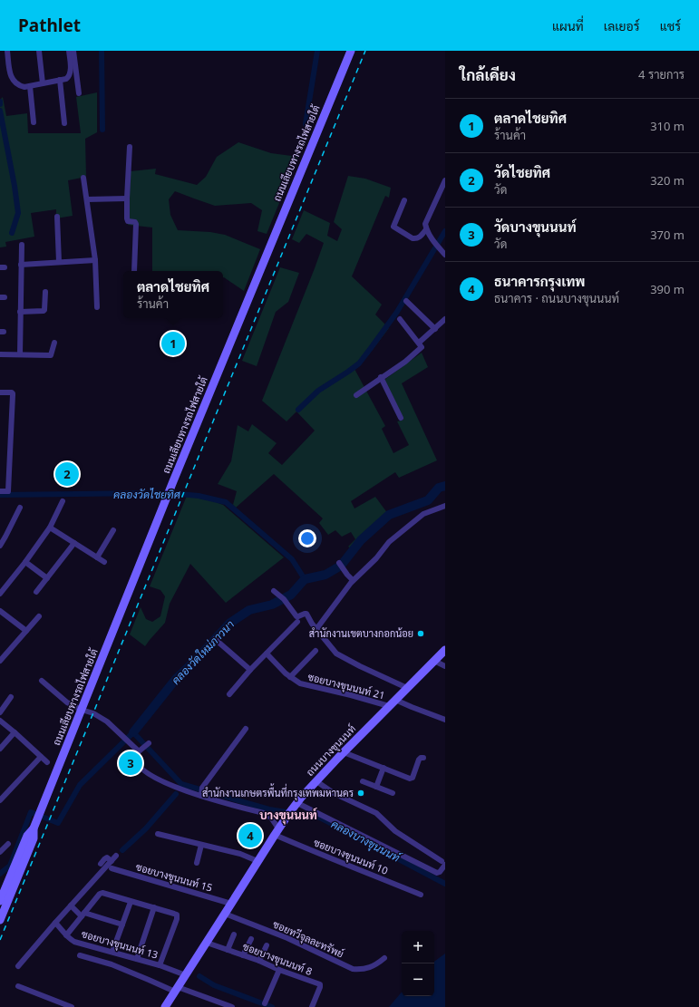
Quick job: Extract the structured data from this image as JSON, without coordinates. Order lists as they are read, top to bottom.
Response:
{
  "streets": {
    "main road": ["ถนนเลียบทางรถไฟสายใต้", "ถนนบางขุนนนท์"],
    "street": [
      "ซอยบางขุนนนท์ 21",
      "ซอยบางขุนนนท์ 10",
      "ซอยบางขุนนนท์ 15",
      "ซอยทวีจุลละทรัพย์",
      "ซอยบางขุนนนท์ 13",
      "ซอยบางขุนนนท์ 8"
    ]
  },
  "crossings": [
    ["ซอยบางขุนนนท์ 21", "ถนนบางขุนนนท์"],
    ["ถนนบางขุนนนท์", "ซอยบางขุนนนท์ 10"],
    ["ถนนบางขุนนนท์", "ซอยบางขุนนนท์ 15"],
    ["ถนนบางขุนนนท์", "ซอยทวีจุลละทรัพย์"],
    ["ถนนบางขุนนนท์", "ซอยบางขุนนนท์ 13"],
    ["ถนนบางขุนนนท์", "ซอยบางขุนนนท์ 8"]
  ],
  "districts": ["บางขุนนนท์"],
  "water": ["คลองวัดไชยทิศ", "คลองวัดใหม่ภาวนา", "คลองบางขุนนนท์"],
  "places": ["สำนักงานเขตบางกอกน้อย", "สำนักงานเกษตรพื้นที่กรุงเทพมหานคร"],
  "page": {
    "header": "Pathlet",
    "nav": ["แผนที่", "เลเยอร์", "แชร์"],
    "heading": ["ใกล้เคียง", "4 รายการ"],
    "list": [
      {
        "mark": "1",
        "name": "ตลาดไชยทิศ",
        "note": "ร้านค้า",
        "value": "310 m"
      },
      {
        "mark": "2",
        "name": "วัดไชยทิศ",
        "note": "วัด",
        "value": "320 m"
      },
      {
        "mark": "3",
        "name": "วัดบางขุนนนท์",
        "note": "วัด",
        "value": "370 m"
      },
      {
        "mark": "4",
        "name": "ธนาคารกรุงเทพ",
        "note": "ธนาคาร · ถนนบางขุนนนท์",
        "value": "390 m"
      }
    ],
    "popup": ["ตลาดไชยทิศ", "ร้านค้า"],
    "pins": [
      "1",
      "2",
      "3",
      "4"
    ],
    "map_buttons": ["+", "−"]
  }
}
